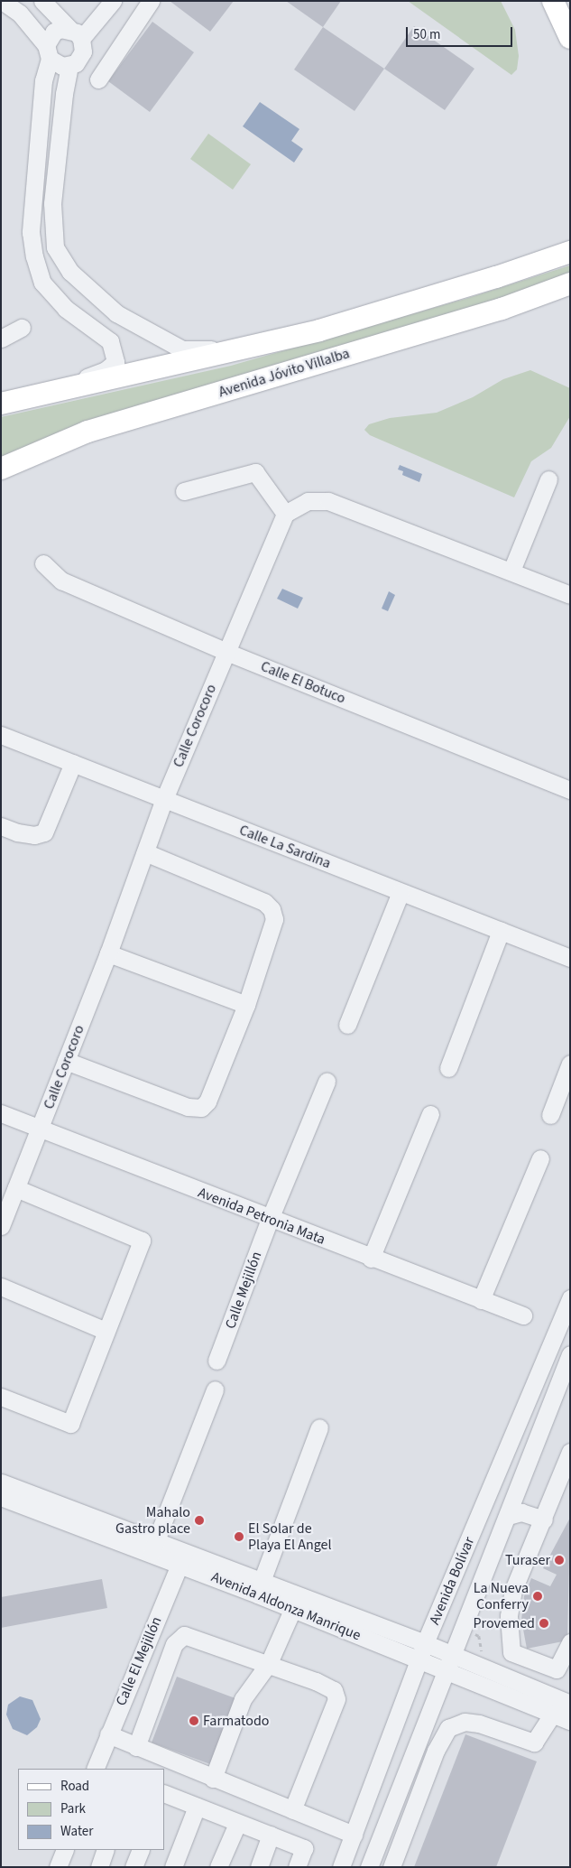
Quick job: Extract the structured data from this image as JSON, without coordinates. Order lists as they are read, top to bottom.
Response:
{
  "streets": {
    "main road": ["Avenida Jóvito Villalba"],
    "street": [
      "Calle El Botuco",
      "Calle Corocoro",
      "Calle La Sardina",
      "Avenida Petronia Mata",
      "Calle Mejillón",
      "Avenida Bolívar",
      "Avenida Aldonza Manrique",
      "Calle El Mejillón"
    ]
  },
  "crossings": [
    ["Calle El Botuco", "Calle Corocoro"],
    ["Calle Corocoro", "Calle La Sardina"],
    ["Calle Corocoro", "Avenida Petronia Mata"],
    ["Avenida Petronia Mata", "Calle Mejillón"],
    ["Avenida Bolívar", "Avenida Aldonza Manrique"],
    ["Avenida Aldonza Manrique", "Calle El Mejillón"]
  ],
  "places": [
    "Mahalo Gastro place",
    "El Solar de Playa El Angel",
    "Turaser",
    "La Nueva Conferry",
    "Provemed",
    "Farmatodo"
  ],
  "legend": ["Road", "Park", "Water"],
  "scale_bar": "50 m"
}
